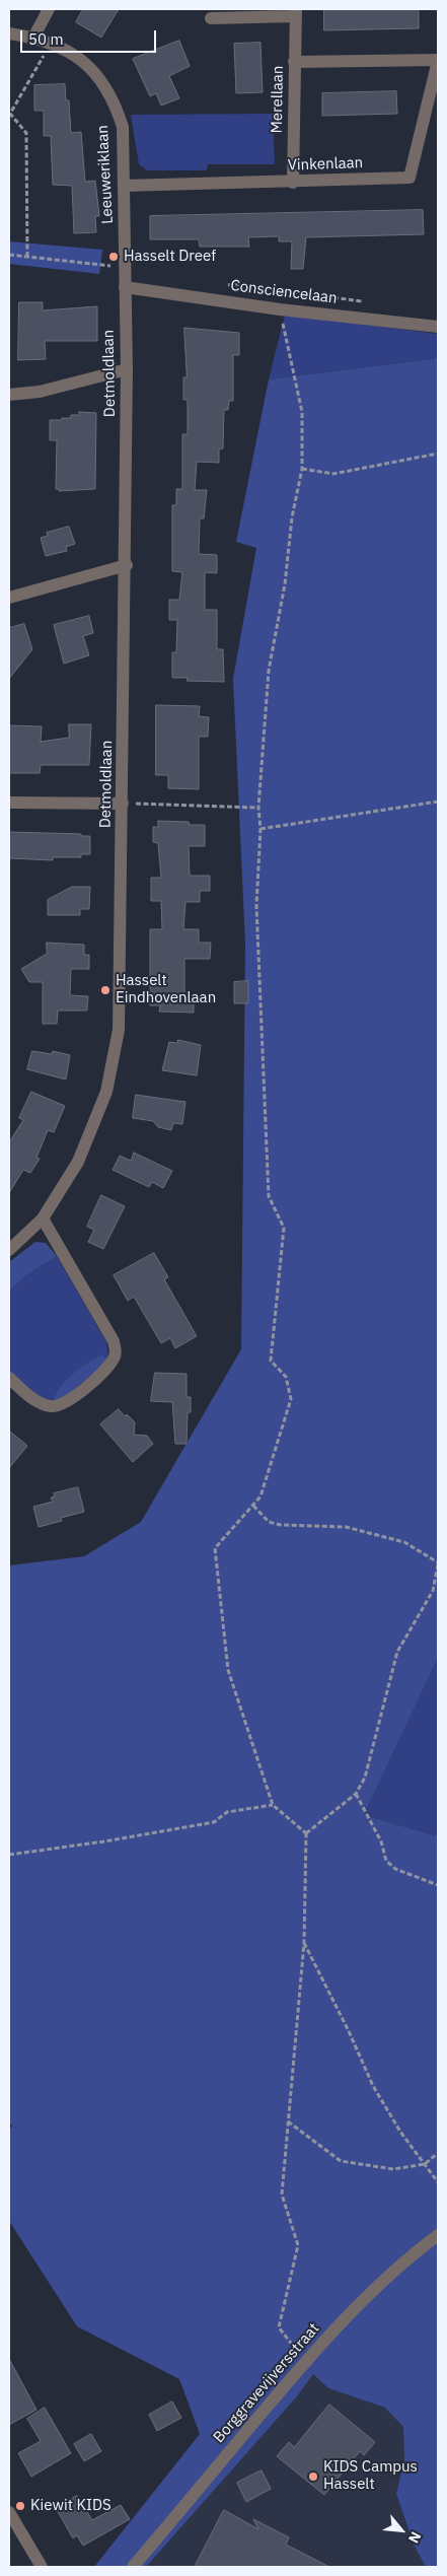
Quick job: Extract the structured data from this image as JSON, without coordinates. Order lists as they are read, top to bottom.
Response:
{
  "streets": {
    "street": [
      "Merellaan",
      "Vinkenlaan",
      "Leeuweriklaan",
      "Consciencelaan",
      "Detmoldlaan",
      "Borggravevijversstraat"
    ]
  },
  "crossings": [
    ["Merellaan", "Vinkenlaan"],
    ["Vinkenlaan", "Leeuweriklaan"],
    ["Leeuweriklaan", "Consciencelaan"],
    ["Leeuweriklaan", "Detmoldlaan"],
    ["Consciencelaan", "Detmoldlaan"]
  ],
  "places": [
    "Hasselt Dreef",
    "Hasselt Eindhovenlaan",
    "KIDS Campus Hasselt",
    "Kiewit KIDS"
  ],
  "scale_bar": "50 m",
  "north": "bottom right"
}
